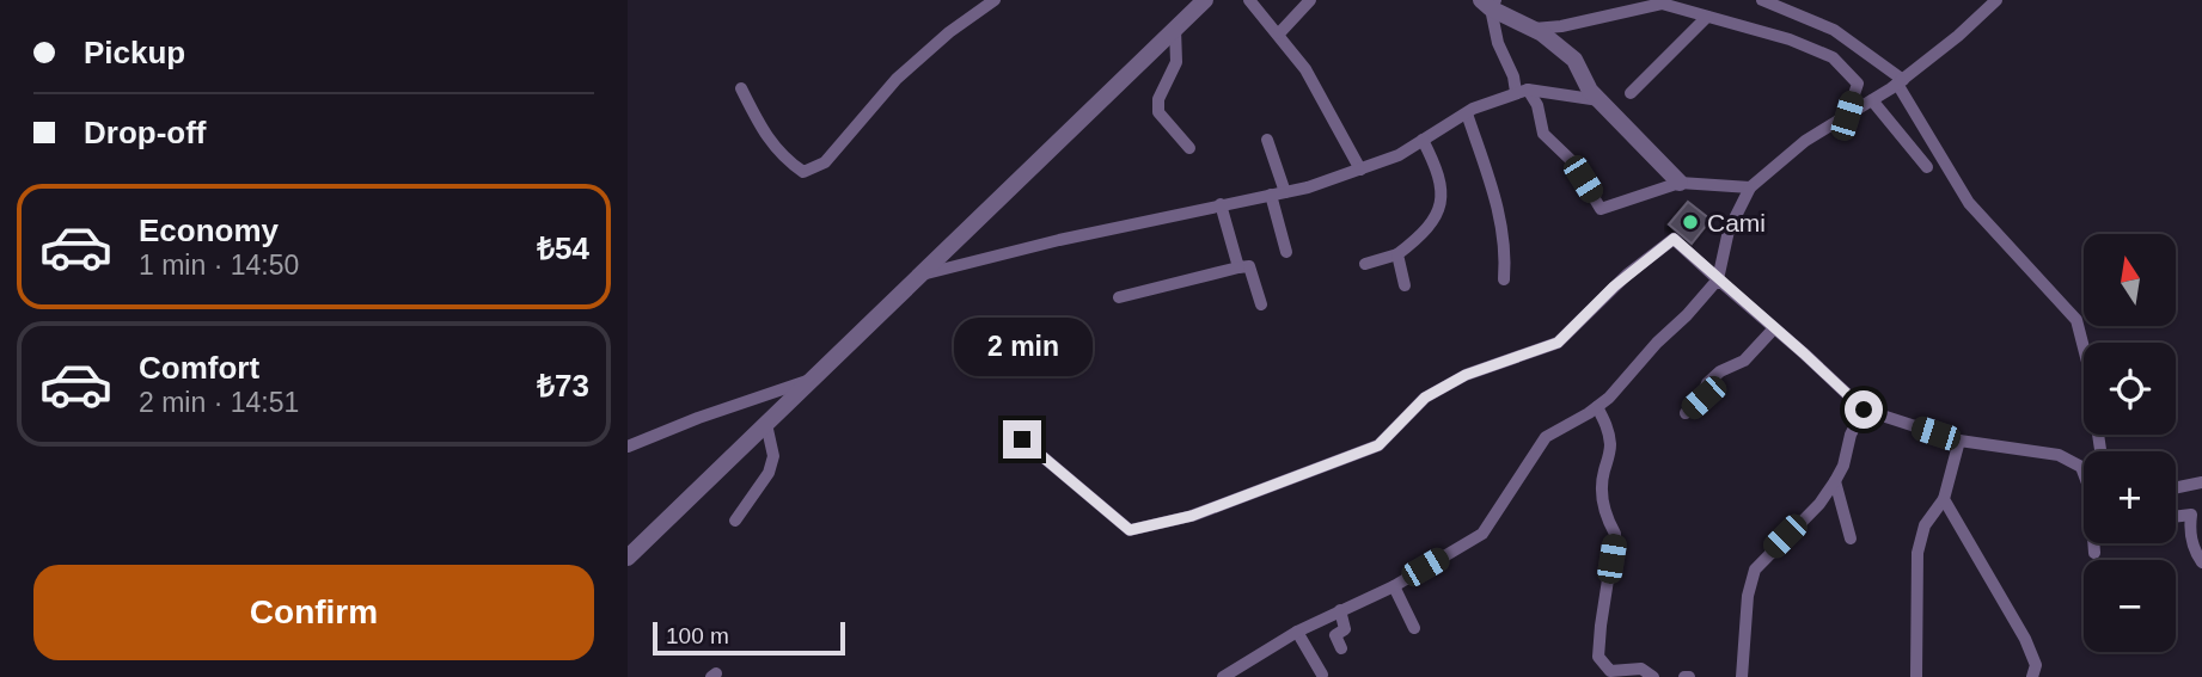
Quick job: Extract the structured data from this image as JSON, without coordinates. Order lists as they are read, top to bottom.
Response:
{
  "places": ["Cami"],
  "scale_bar": "100 m",
  "north": "top",
  "page": {
    "banner": ["Pickup", "Drop-off"],
    "list": [
      {
        "name": "Economy",
        "note": "1 min · 14:50",
        "value": "₺54"
      },
      {
        "name": "Comfort",
        "note": "2 min · 14:51",
        "value": "₺73"
      }
    ],
    "map_buttons": ["+", "−"],
    "bubble": "2 min",
    "buttons": "Confirm",
    "scale": "100 m"
  }
}
